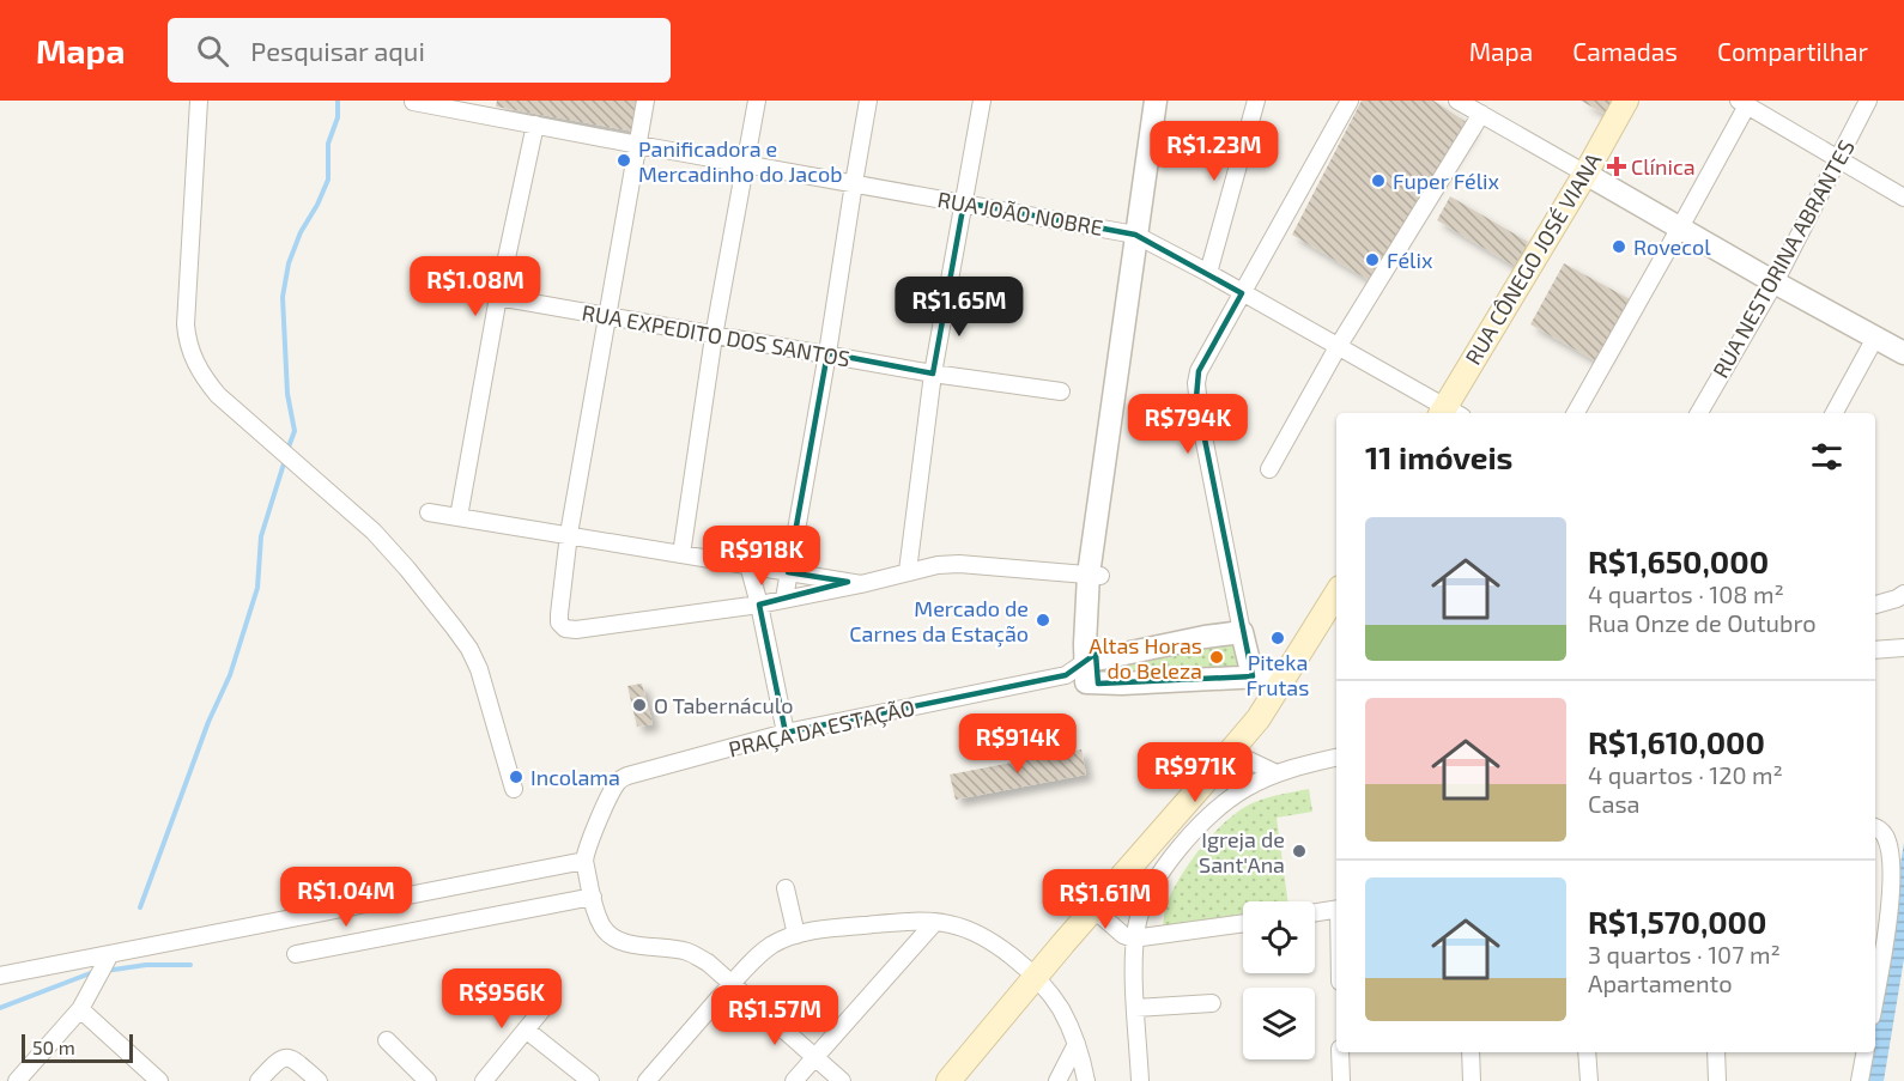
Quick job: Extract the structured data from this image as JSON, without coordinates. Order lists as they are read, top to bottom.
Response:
{
  "streets": {
    "main road": ["RUA CÔNEGO JOSÉ VIANA"],
    "street": [
      "RUA JOÃO NOBRE",
      "RUA NESTORINA ABRANTES",
      "RUA EXPEDITO DOS SANTOS",
      "PRAÇA DA ESTAÇÃO"
    ]
  },
  "crossings": [
    ["RUA JOÃO NOBRE", "RUA CÔNEGO JOSÉ VIANA"]
  ],
  "places": {
    "other": [
      "Panificadora e Mercadinho do Jacob",
      "Fuper Félix",
      "Rovecol",
      "Félix",
      "Mercado de Carnes da Estação",
      "Piteka Frutas",
      "Altas Horas do Beleza",
      "O Tabernáculo",
      "Incolama",
      "Igreja de Sant'Ana"
    ],
    "health": ["Clínica"]
  },
  "scale_bar": "50 m",
  "page": {
    "header": "Mapa",
    "search": "Pesquisar aqui",
    "nav": ["Mapa", "Camadas", "Compartilhar"],
    "price": [
      "R$1.23M",
      "R$1.08M",
      "R$1.65M",
      "R$794K",
      "R$918K",
      "R$914K",
      "R$971K",
      "R$1.04M",
      "R$1.61M",
      "R$956K",
      "R$1.57M"
    ],
    "heading": "11 imóveis",
    "list": [
      {
        "name": "R$1,650,000",
        "note": "4 quartos · 108 m² · Rua Onze de Outubro"
      },
      {
        "name": "R$1,610,000",
        "note": "4 quartos · 120 m² · Casa"
      },
      {
        "name": "R$1,570,000",
        "note": "3 quartos · 107 m² · Apartamento"
      }
    ],
    "scale": "50 m"
  }
}
